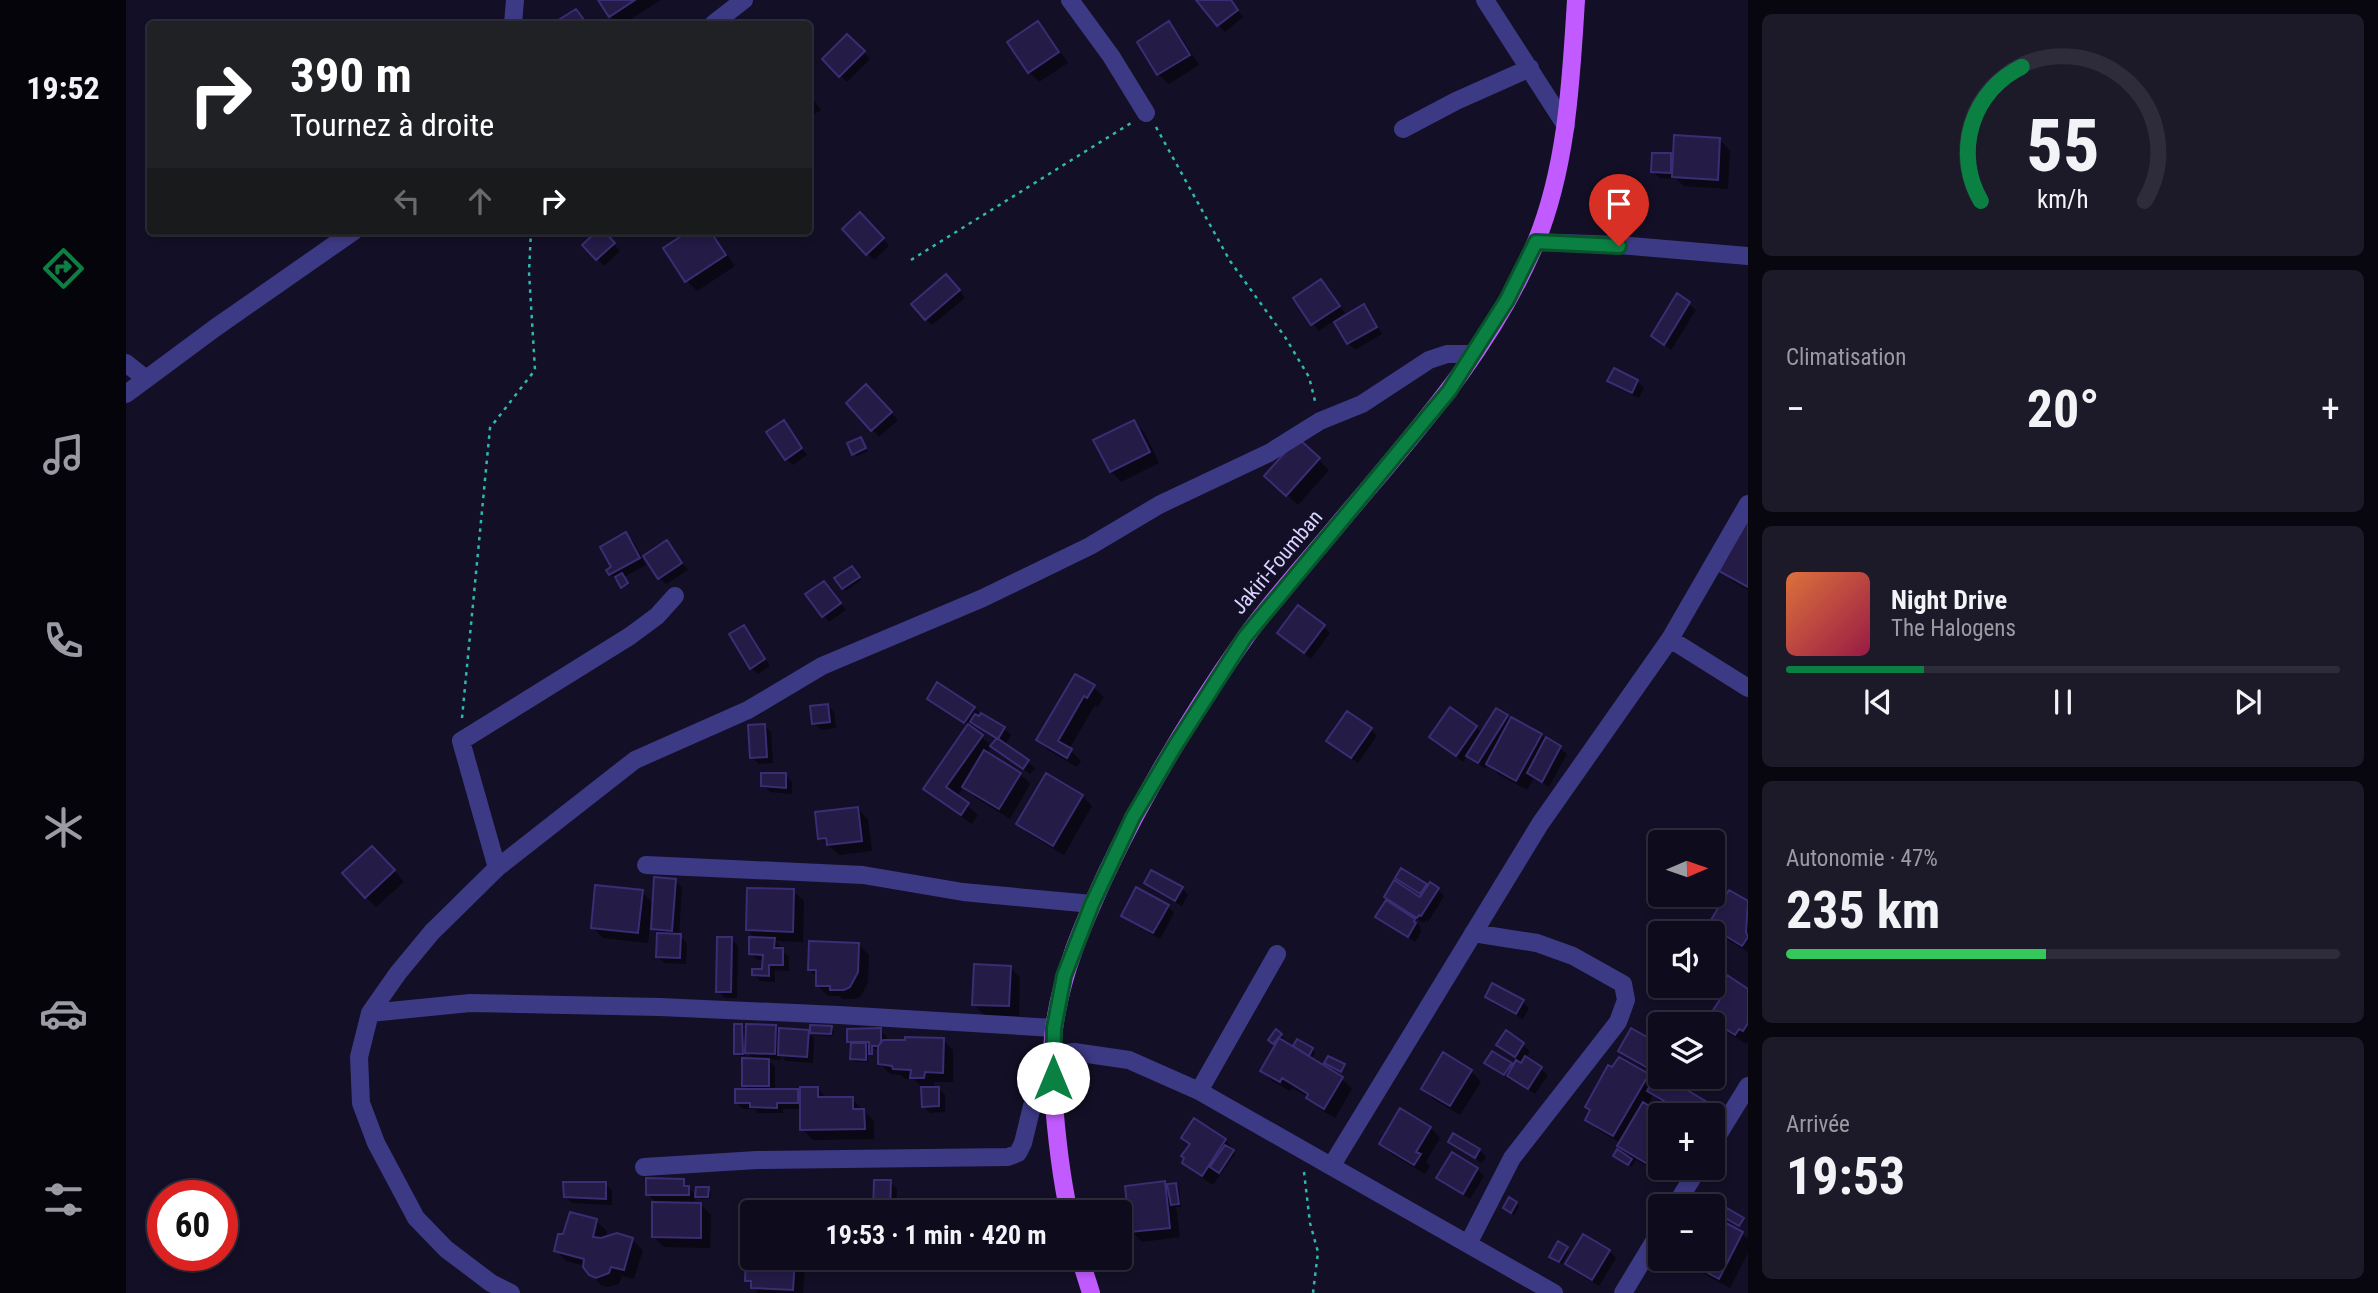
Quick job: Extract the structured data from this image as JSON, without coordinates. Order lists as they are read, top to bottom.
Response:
{
  "streets": {
    "main road": ["Jakiri-Foumban"]
  },
  "north": "right",
  "page": {
    "tabs": "19:52",
    "turn": ["390 m", "Tournez à droite"],
    "tile": [
      "Climatisation",
      ["Autonomie · 47%", "235 km"],
      ["Arrivée", "19:53"]
    ],
    "heat": ["−", "20°", "+"],
    "song": ["Night Drive", "The Halogens"],
    "map_buttons": ["+", "−"],
    "limit": "60",
    "trip": "19:53 · 1 min · 420 m",
    "gauge": ["55", "km/h"]
  }
}
